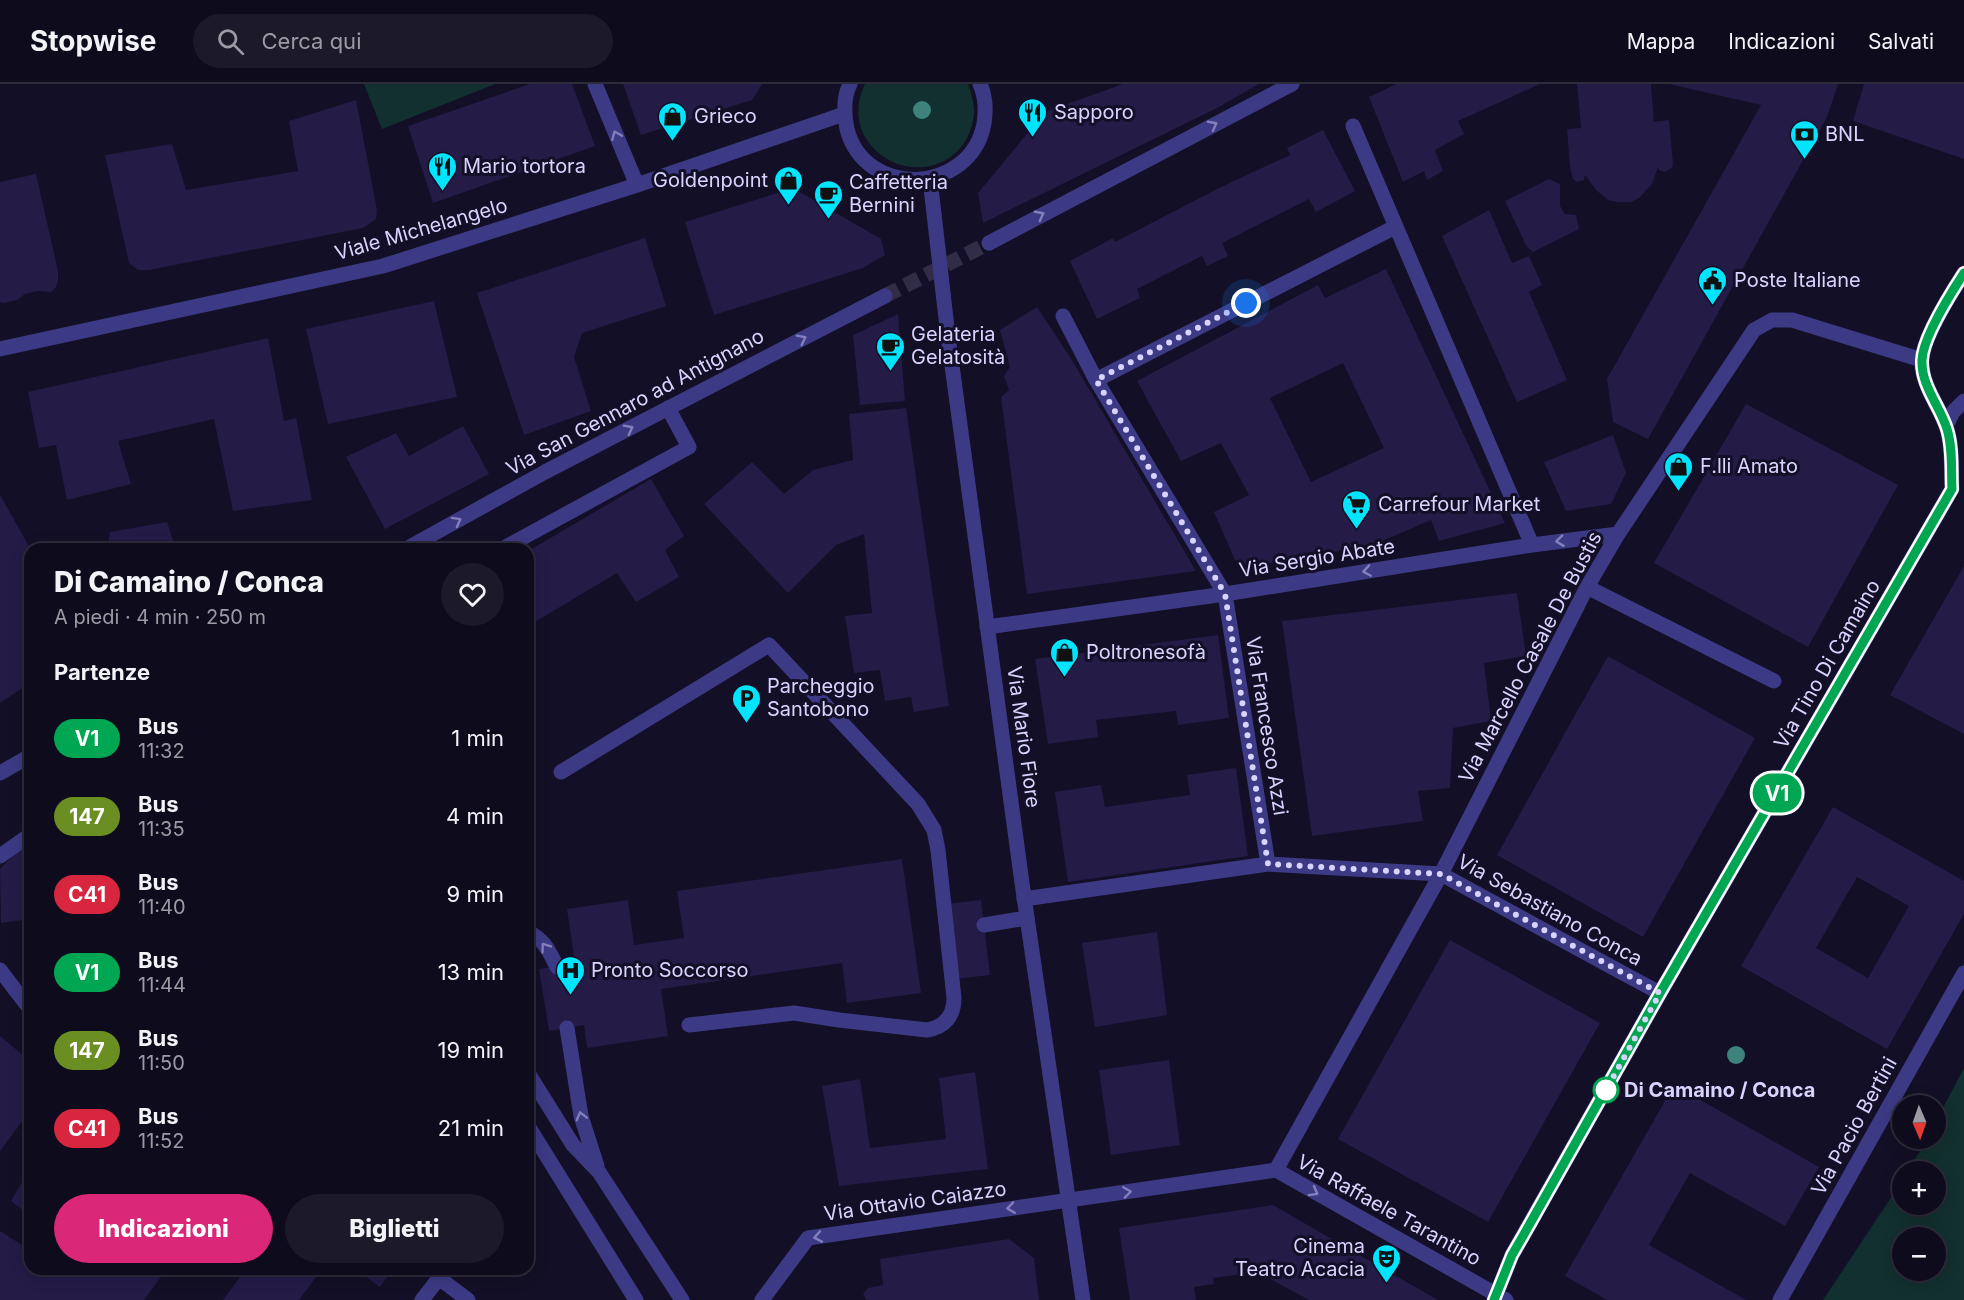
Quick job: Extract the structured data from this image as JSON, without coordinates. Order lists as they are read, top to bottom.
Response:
{
  "streets": {
    "street": [
      "Viale Michelangelo",
      "Via San Gennaro ad Antignano",
      "Via Sergio Abate",
      "Via Marcello Casale De Bustis",
      "Via Tino Di Camaino",
      "Via Francesco Azzi",
      "Via Mario Fiore",
      "Via Sebastiano Conca",
      "Via Pacio Bertini",
      "Via Ottavio Caiazzo",
      "Via Raffaele Tarantino"
    ]
  },
  "crossings": [
    ["Via Sergio Abate", "Via Marcello Casale De Bustis"],
    ["Via Sergio Abate", "Via Francesco Azzi"],
    ["Via Sergio Abate", "Via Mario Fiore"],
    ["Via Marcello Casale De Bustis", "Via Sebastiano Conca"],
    ["Via Marcello Casale De Bustis", "Via Raffaele Tarantino"],
    ["Via Tino Di Camaino", "Via Sebastiano Conca"],
    ["Via Tino Di Camaino", "Via Raffaele Tarantino"],
    ["Via Francesco Azzi", "Via Sebastiano Conca"],
    ["Via Mario Fiore", "Via Sebastiano Conca"],
    ["Via Mario Fiore", "Via Ottavio Caiazzo"],
    ["Via Mario Fiore", "Via Raffaele Tarantino"],
    ["Via Ottavio Caiazzo", "Via Raffaele Tarantino"]
  ],
  "one_way": [
    "Via San Gennaro ad Antignano",
    "Via Sergio Abate",
    "Via Ottavio Caiazzo",
    "Via Raffaele Tarantino"
  ],
  "places": {
    "restaurant": ["Sapporo", "Mario tortora"],
    "shop": [
      "Grieco",
      "Goldenpoint",
      "F.lli Amato",
      "Poltronesofà"
    ],
    "bank": ["BNL"],
    "cafe": ["Caffetteria Bernini", "Gelateria Gelatosità"],
    "public building": ["Poste Italiane"],
    "supermarket": ["Carrefour Market"],
    "parking": ["Parcheggio Santobono"],
    "hospital": ["Pronto Soccorso"],
    "other": ["Di Camaino / Conca"],
    "theatre": ["Cinema Teatro Acacia"]
  },
  "lines": ["bus line V1"],
  "north": "bottom",
  "page": {
    "header": "Stopwise",
    "search": "Cerca qui",
    "nav": ["Mappa", "Indicazioni", "Salvati"],
    "on_map": "V1",
    "heading": [
      ["Di Camaino / Conca", "A piedi · 4 min · 250 m"],
      "Partenze"
    ],
    "list": [
      {
        "mark": "V1",
        "name": "Bus",
        "note": "11:32",
        "value": "1 min"
      },
      {
        "mark": "147",
        "name": "Bus",
        "note": "11:35",
        "value": "4 min"
      },
      {
        "mark": "C41",
        "name": "Bus",
        "note": "11:40",
        "value": "9 min"
      },
      {
        "mark": "V1",
        "name": "Bus",
        "note": "11:44",
        "value": "13 min"
      },
      {
        "mark": "147",
        "name": "Bus",
        "note": "11:50",
        "value": "19 min"
      },
      {
        "mark": "C41",
        "name": "Bus",
        "note": "11:52",
        "value": "21 min"
      }
    ],
    "map_buttons": ["+", "−"],
    "buttons": ["Indicazioni", "Biglietti"]
  }
}
